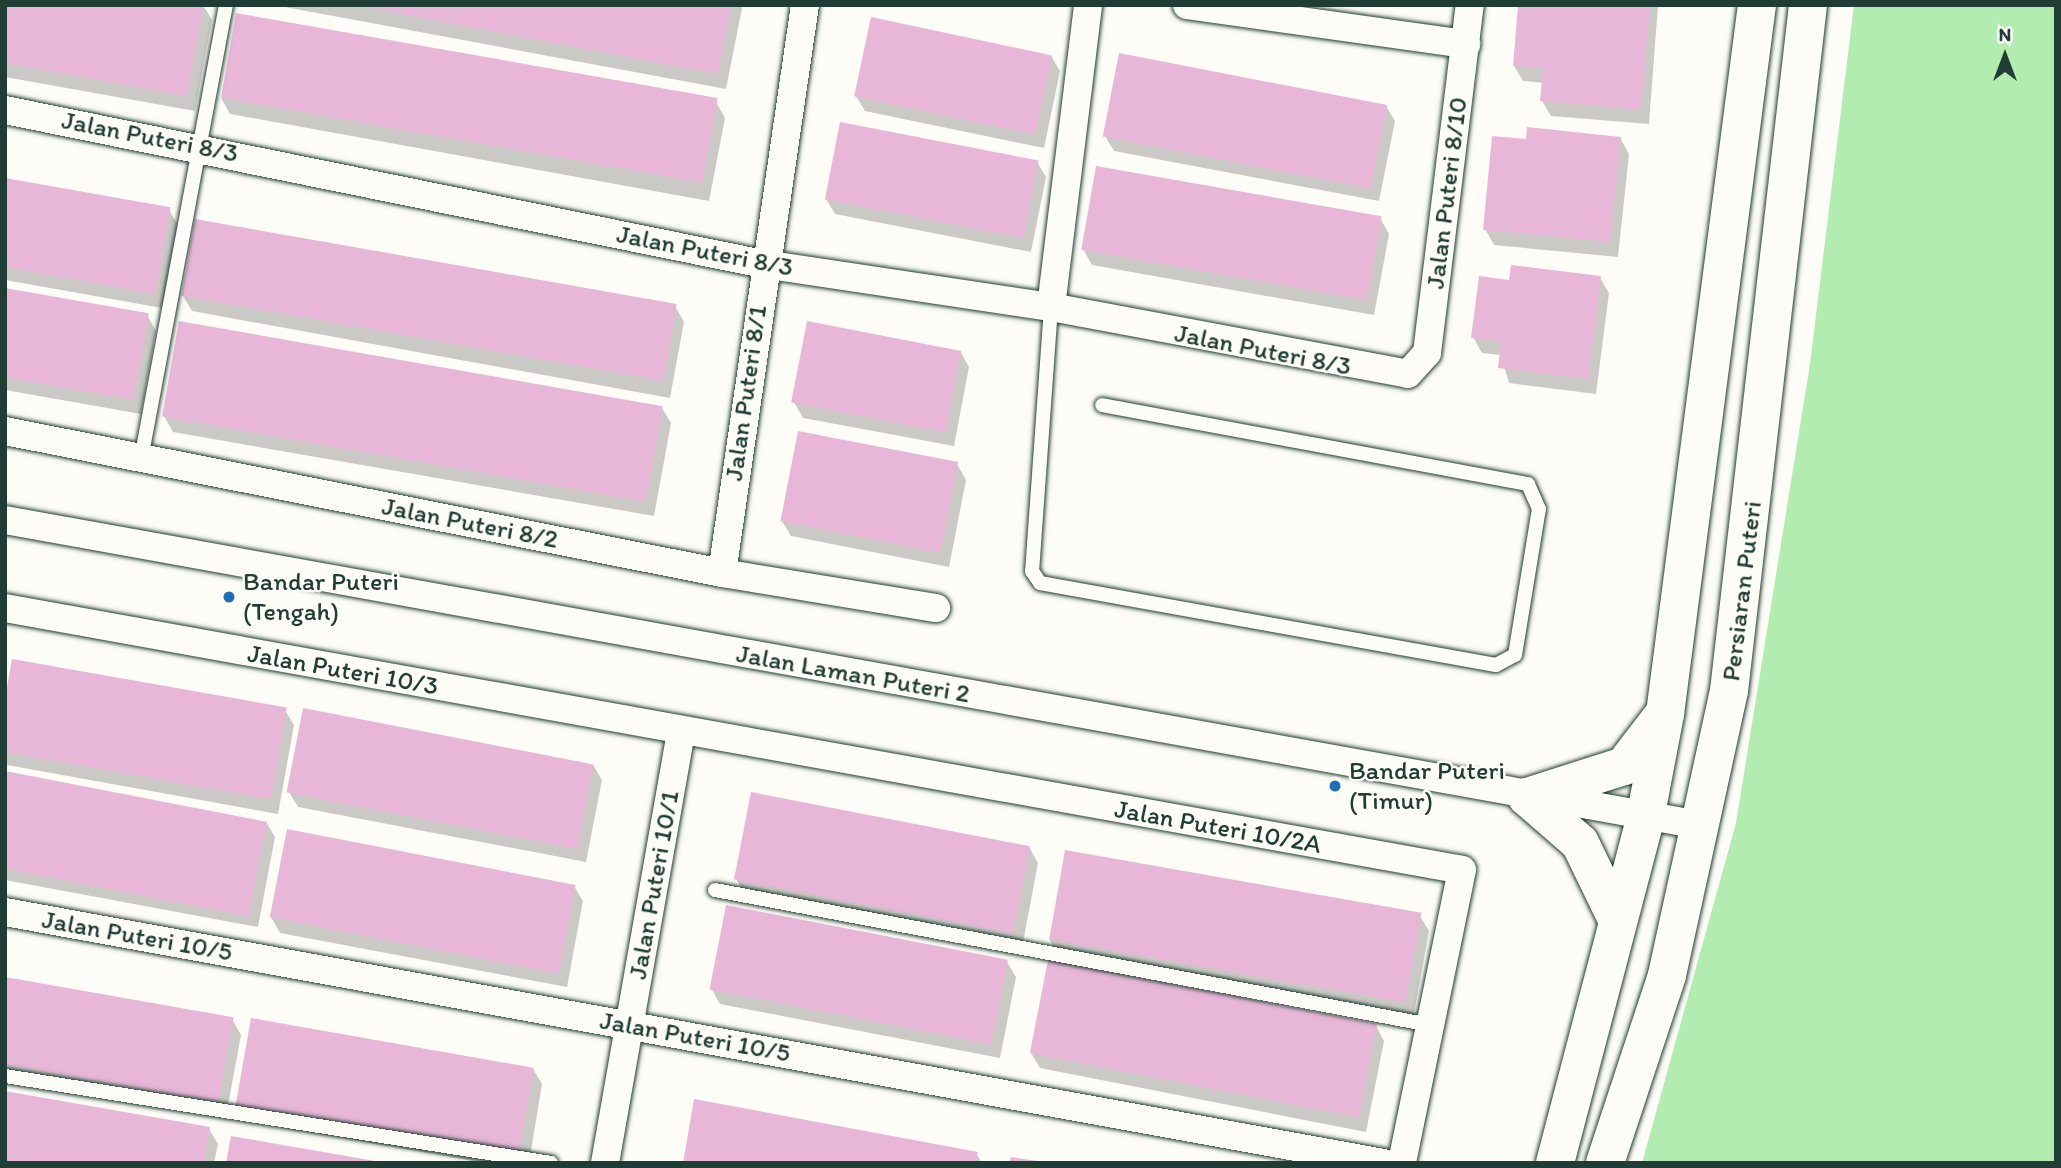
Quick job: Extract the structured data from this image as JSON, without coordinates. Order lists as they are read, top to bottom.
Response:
{
  "streets": {
    "main road": ["Persiaran Puteri"],
    "street": [
      "Jalan Puteri 8/3",
      "Jalan Puteri 8/10",
      "Jalan Puteri 8/1",
      "Jalan Puteri 8/2",
      "Jalan Puteri 10/3",
      "Jalan Laman Puteri 2",
      "Jalan Puteri 10/2A",
      "Jalan Puteri 10/1",
      "Jalan Puteri 10/5"
    ]
  },
  "crossings": [
    ["Jalan Puteri 8/3", "Jalan Puteri 8/10"],
    ["Jalan Puteri 8/3", "Jalan Puteri 8/1"],
    ["Jalan Puteri 8/1", "Jalan Puteri 8/2"],
    ["Persiaran Puteri", "Jalan Laman Puteri 2"],
    ["Jalan Puteri 10/3", "Jalan Puteri 10/2A"],
    ["Jalan Puteri 10/3", "Jalan Puteri 10/1"],
    ["Jalan Puteri 10/2A", "Jalan Puteri 10/1"],
    ["Jalan Puteri 10/1", "Jalan Puteri 10/5"]
  ],
  "places": ["Bandar Puteri (Tengah)", "Bandar Puteri (Timur)"],
  "north": "top"
}
